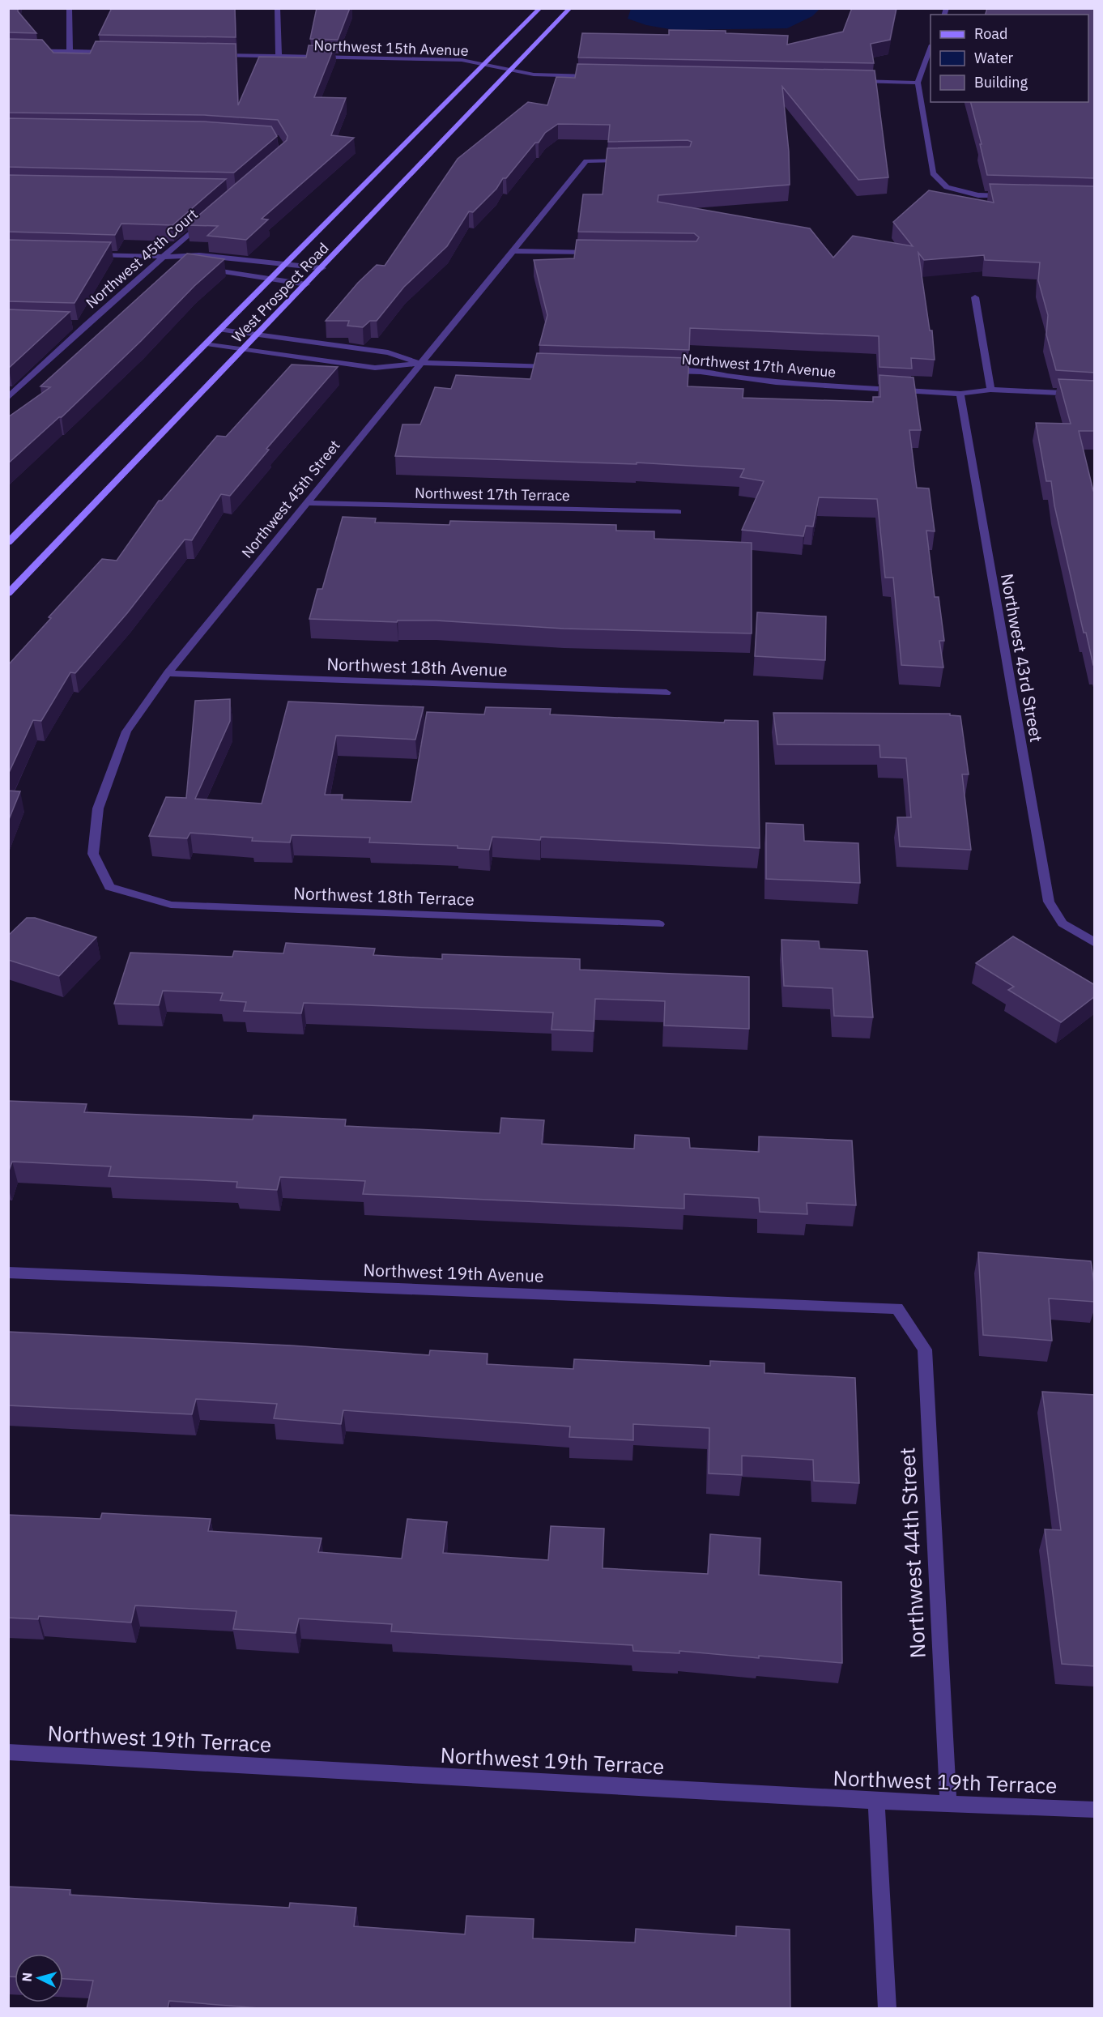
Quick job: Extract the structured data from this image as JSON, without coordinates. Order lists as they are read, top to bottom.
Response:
{
  "streets": {
    "main road": ["West Prospect Road"],
    "street": [
      "Northwest 15th Avenue",
      "Northwest 45th Court",
      "Northwest 17th Avenue",
      "Northwest 17th Terrace",
      "Northwest 45th Street",
      "Northwest 43rd Street",
      "Northwest 18th Avenue",
      "Northwest 18th Terrace",
      "Northwest 19th Avenue",
      "Northwest 44th Street",
      "Northwest 19th Terrace"
    ]
  },
  "crossings": [
    ["Northwest 15th Avenue", "West Prospect Road"],
    ["Northwest 17th Avenue", "Northwest 43rd Street"],
    ["Northwest 17th Terrace", "Northwest 45th Street"],
    ["Northwest 45th Street", "Northwest 18th Avenue"],
    ["Northwest 45th Street", "Northwest 18th Terrace"],
    ["Northwest 19th Avenue", "Northwest 44th Street"],
    ["Northwest 44th Street", "Northwest 19th Terrace"]
  ],
  "legend": ["Road", "Water", "Building"],
  "north": "left"
}
